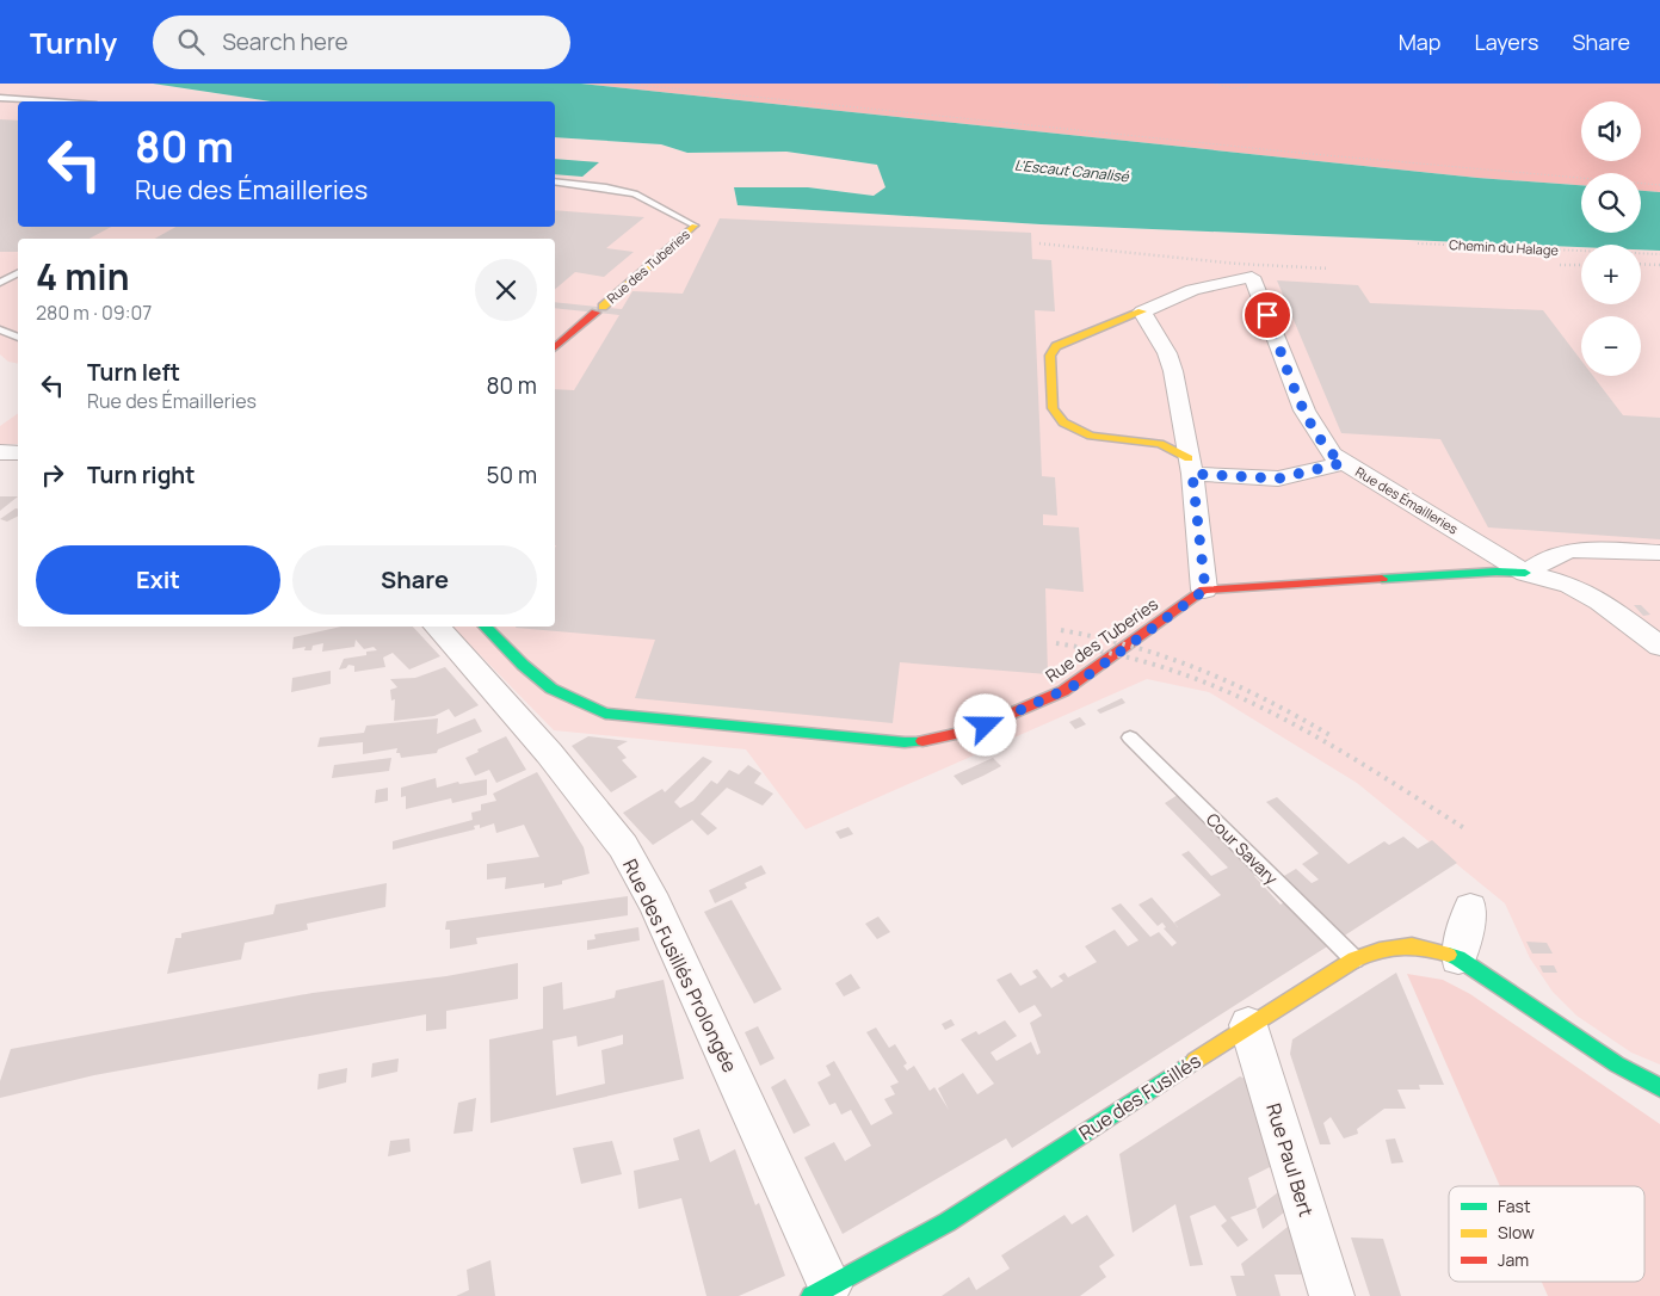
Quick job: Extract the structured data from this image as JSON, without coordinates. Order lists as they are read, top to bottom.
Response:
{
  "streets": {
    "street": [
      "Rue des Tuberies",
      "Rue des Émailleries",
      "Rue des Fusillés Prolongée",
      "Rue des Fusillés",
      "Rue Paul Bert"
    ],
    "lane": ["Cour Savary"],
    "path": ["Chemin du Halage"]
  },
  "crossings": [
    ["Cour Savary", "Rue des Fusillés"],
    ["Rue des Fusillés Prolongée", "Rue des Fusillés"],
    ["Rue des Fusillés", "Rue Paul Bert"]
  ],
  "water": ["L'Escaut Canalisé"],
  "legend": ["Fast", "Slow", "Jam"],
  "page": {
    "header": "Turnly",
    "search": "Search here",
    "nav": ["Map", "Layers", "Share"],
    "map_buttons": ["+", "−"],
    "turn": ["80 m", "Rue des Émailleries"],
    "heading": ["4 min", "280 m · 09:07"],
    "list": [
      {
        "name": "Turn left",
        "note": "Rue des Émailleries",
        "value": "80 m"
      },
      {
        "name": "Turn right",
        "value": "50 m"
      }
    ],
    "buttons": ["Exit", "Share"]
  }
}
